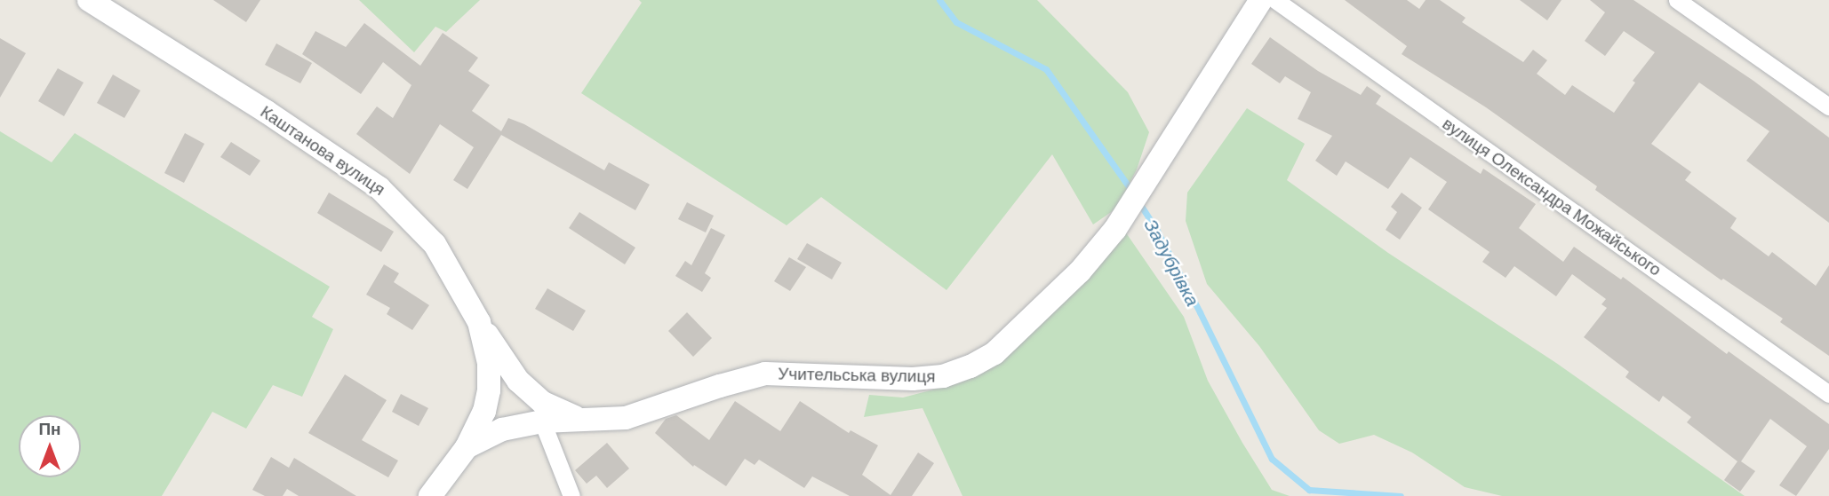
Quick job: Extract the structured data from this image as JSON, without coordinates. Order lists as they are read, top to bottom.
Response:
{
  "streets": {
    "main road": ["Каштанова вулиця", "Учительська вулиця"],
    "street": ["вулиця Олександра Можайського"]
  },
  "crossings": [
    ["Каштанова вулиця", "Учительська вулиця"]
  ],
  "water": ["Задубрівка"],
  "north": "top"
}
